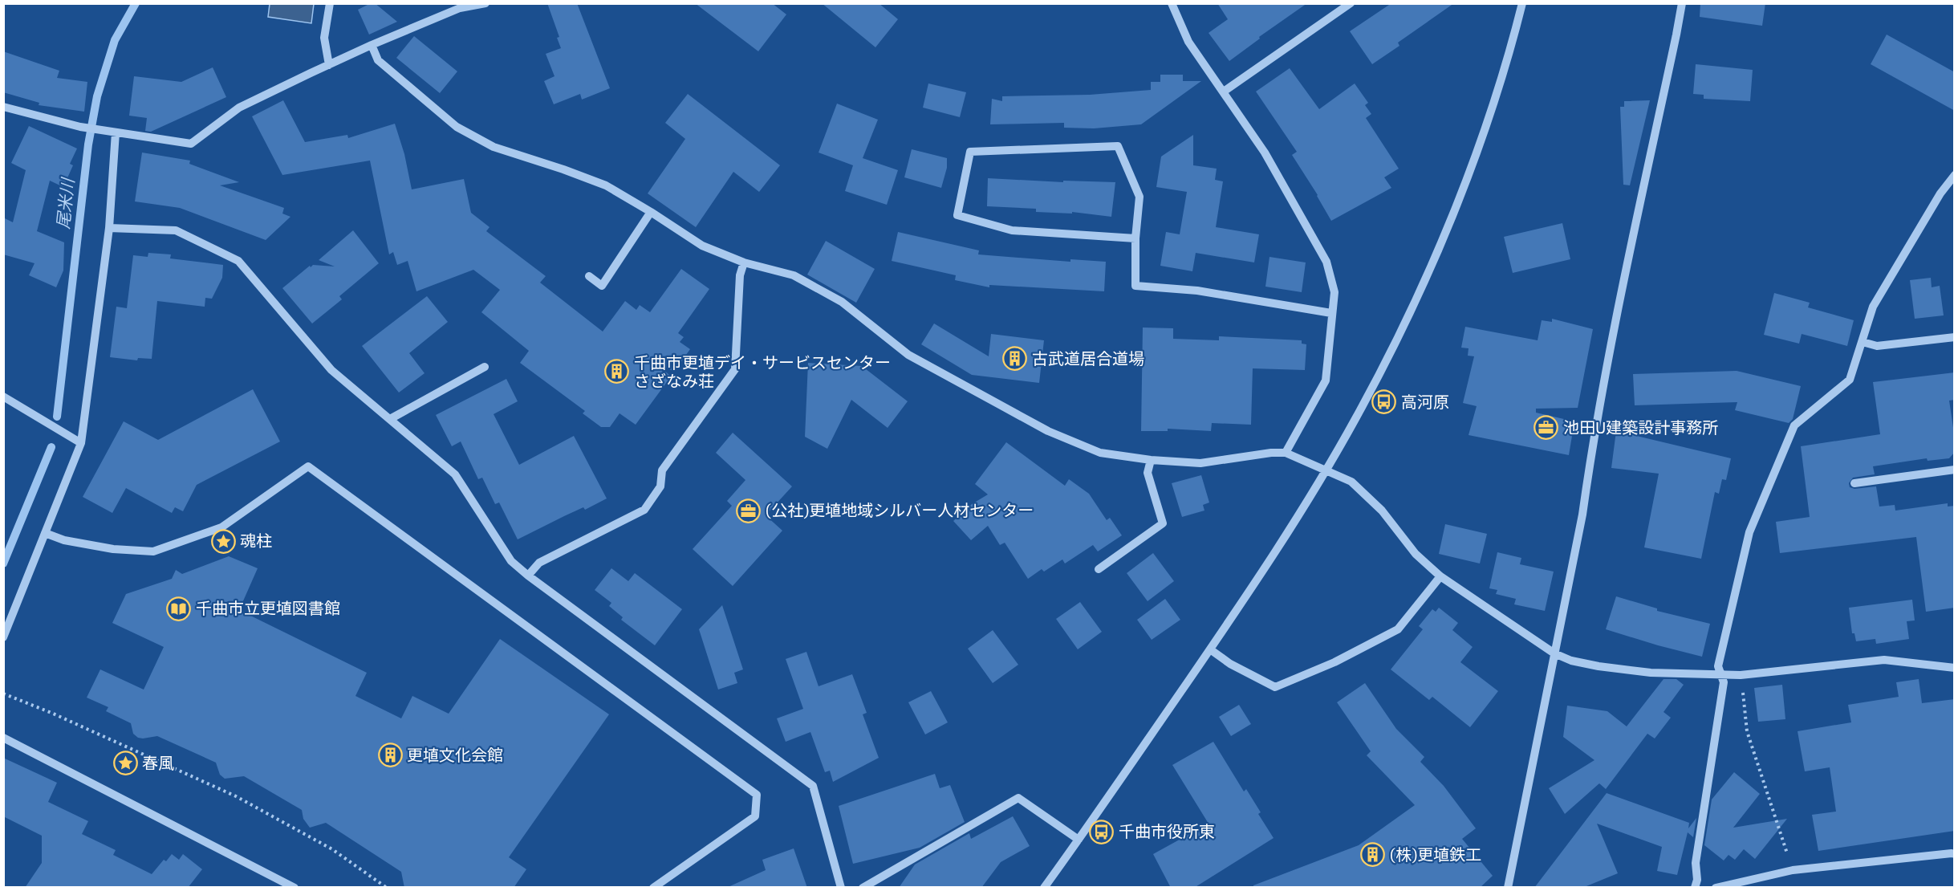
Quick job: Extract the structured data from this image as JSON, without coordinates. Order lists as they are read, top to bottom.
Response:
{
  "water": ["尾米川"],
  "places": {
    "building": [
      "古武道居合道場",
      "千曲市更埴デイ・サービスセンター さざなみ荘",
      "更埴文化会館",
      "(株)更埴鉄工"
    ],
    "bus stop": ["高河原", "千曲市役所東"],
    "office": ["池田U建築設計事務所", "(公社)更埴地域シルバー人材センター"],
    "place": ["魂柱", "春風"],
    "library": ["千曲市立更埴図書館"]
  }
}
